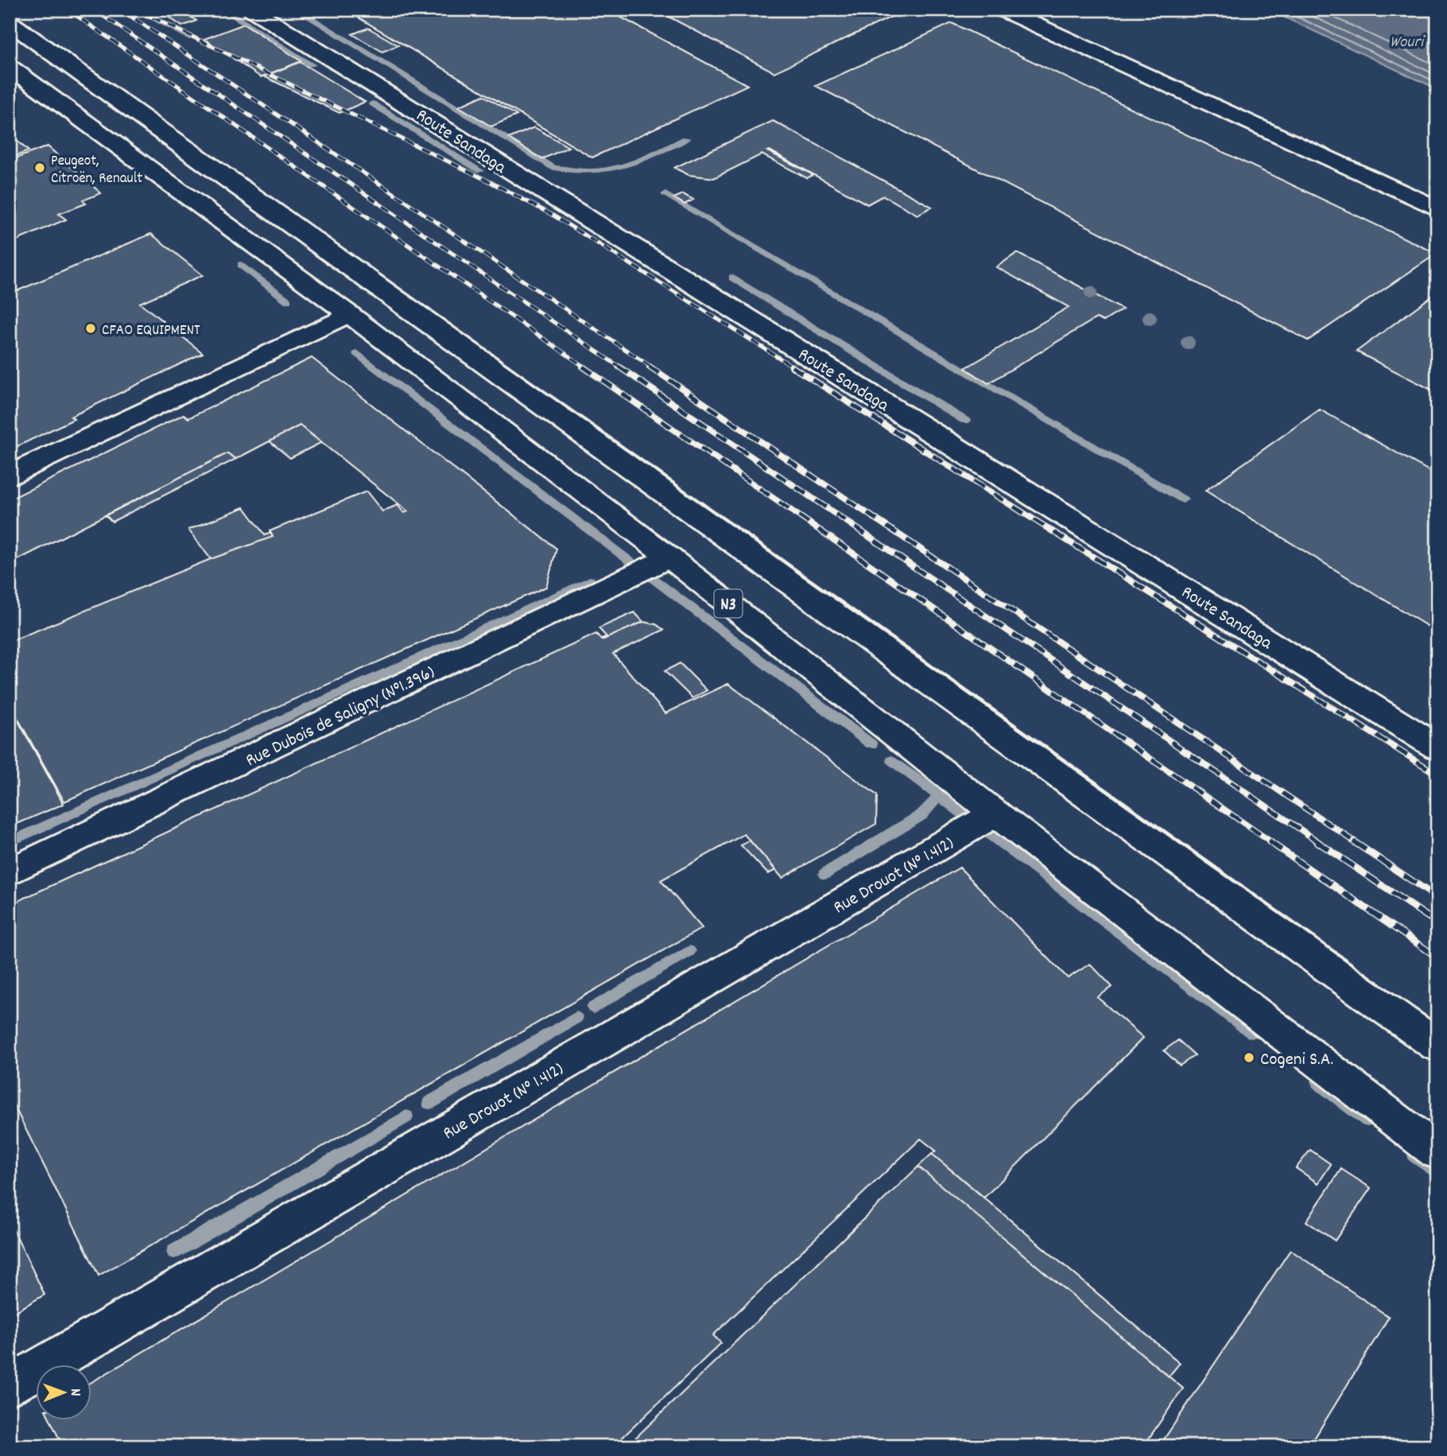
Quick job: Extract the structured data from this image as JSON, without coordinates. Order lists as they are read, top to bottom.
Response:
{
  "streets": {
    "main road": [
      "Route Sandaga",
      "N3",
      "Rue Dubois de Saligny (N°1.396)",
      "Rue Drouot (N° 1.412)"
    ]
  },
  "crossings": [
    ["N3", "Rue Dubois de Saligny (N°1.396)"],
    ["N3", "Rue Drouot (N° 1.412)"]
  ],
  "water": ["Wouri"],
  "places": ["Peugeot, Citroën, Renault", "CFAO EQUIPMENT", "Cogeni S.A."],
  "north": "right"
}
